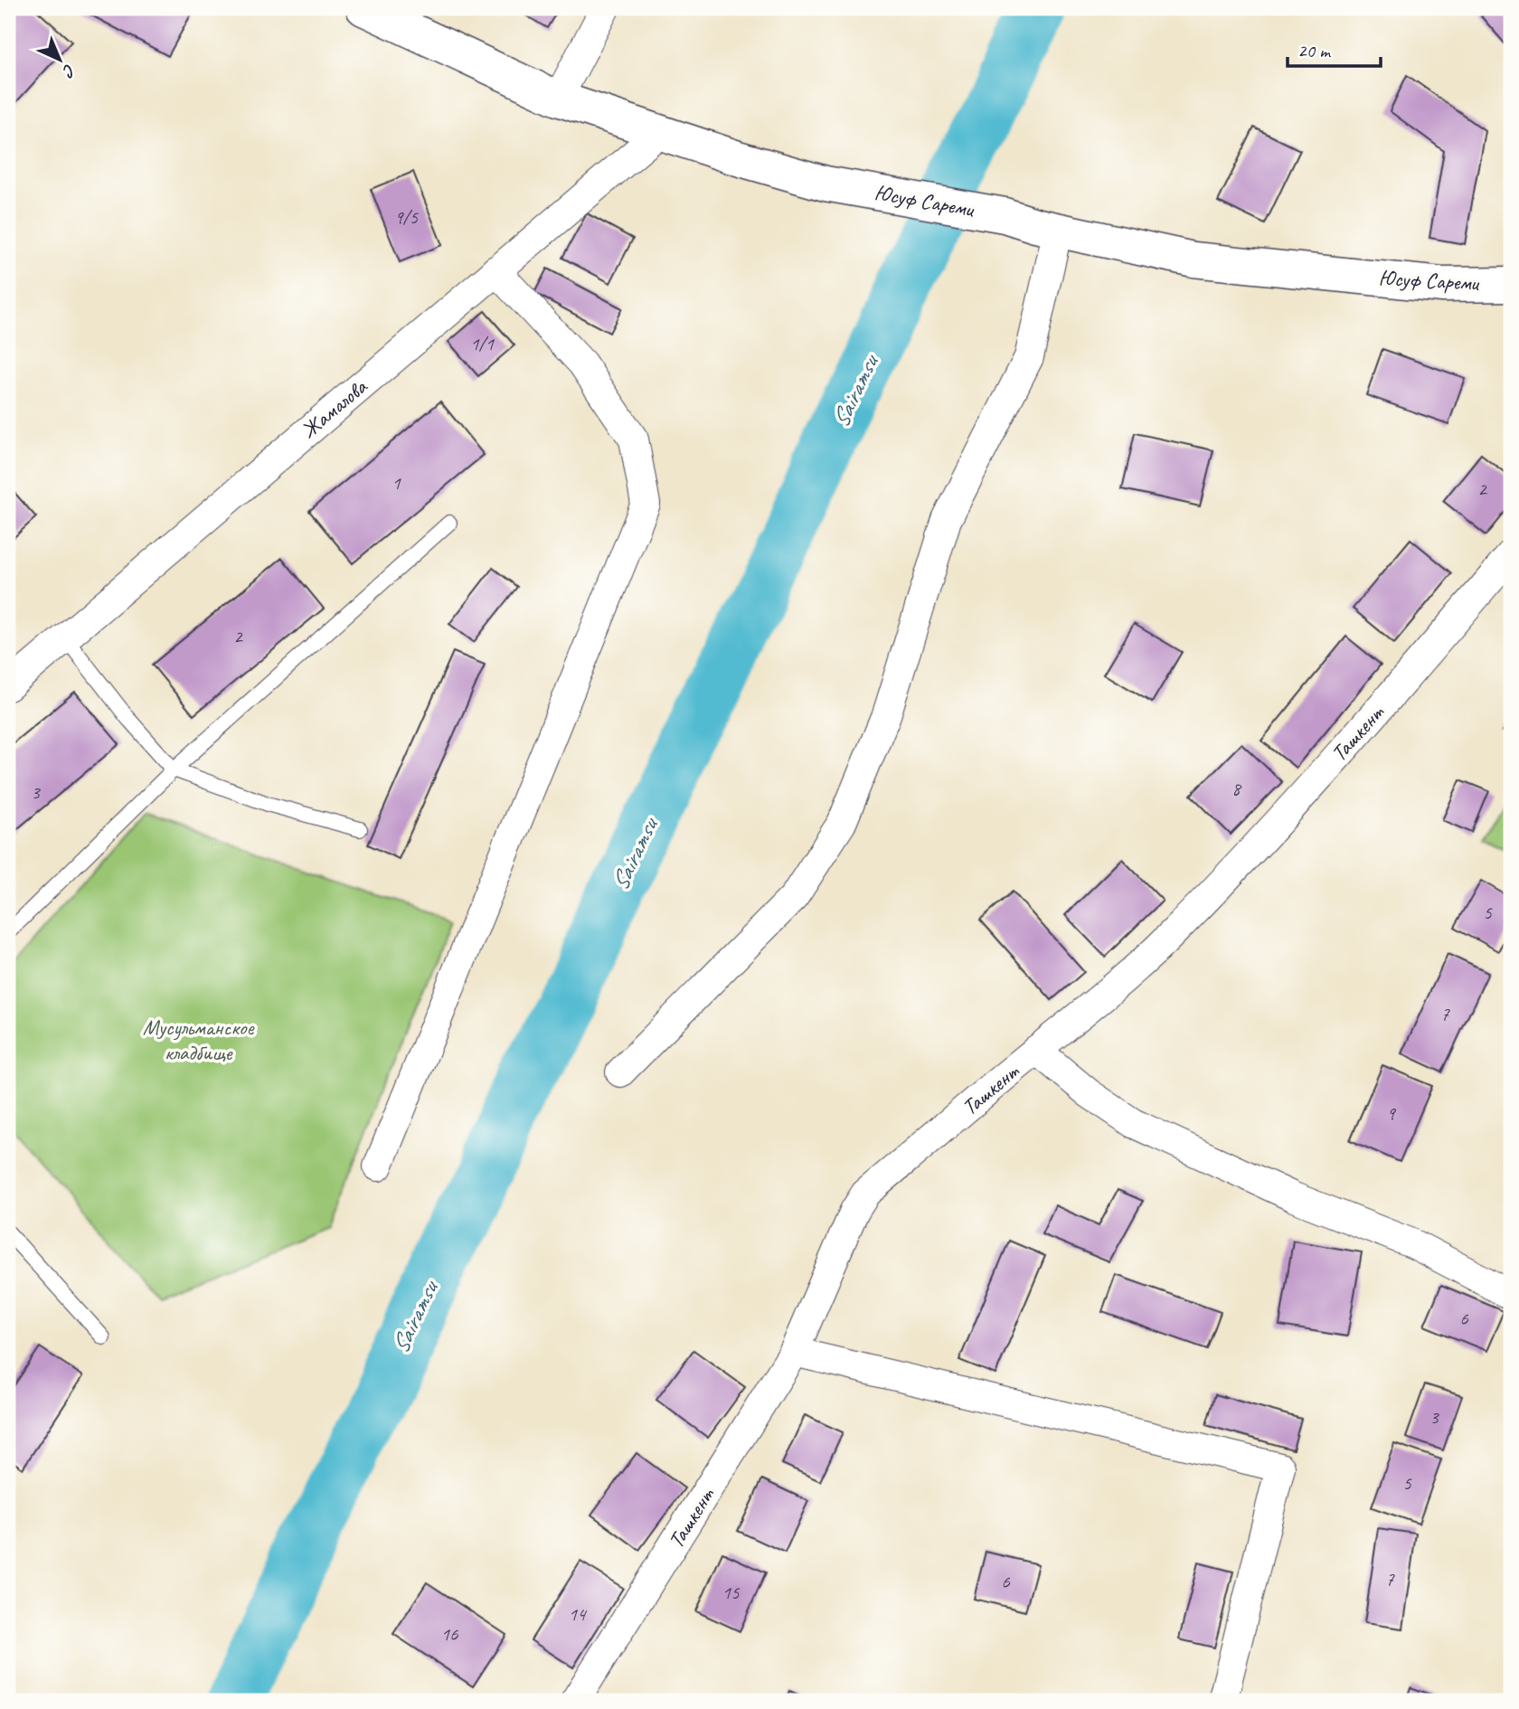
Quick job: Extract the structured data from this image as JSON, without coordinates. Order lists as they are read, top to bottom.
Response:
{
  "streets": {
    "main road": ["Юсуф Сареми"],
    "street": ["Жамалова", "Ташкент"]
  },
  "crossings": [
    ["Юсуф Сареми", "Жамалова"]
  ],
  "water": ["Sairamsu"],
  "parks": ["Мусульманское кладбище"],
  "house_numbers": [
    "9/5",
    "1/1",
    "1",
    "2",
    "2",
    "8",
    "3",
    "5",
    "7",
    "9",
    "6",
    "3",
    "5",
    "7",
    "6",
    "15",
    "14",
    "16"
  ],
  "scale_bar": "20 m",
  "north": "bottom right"
}
